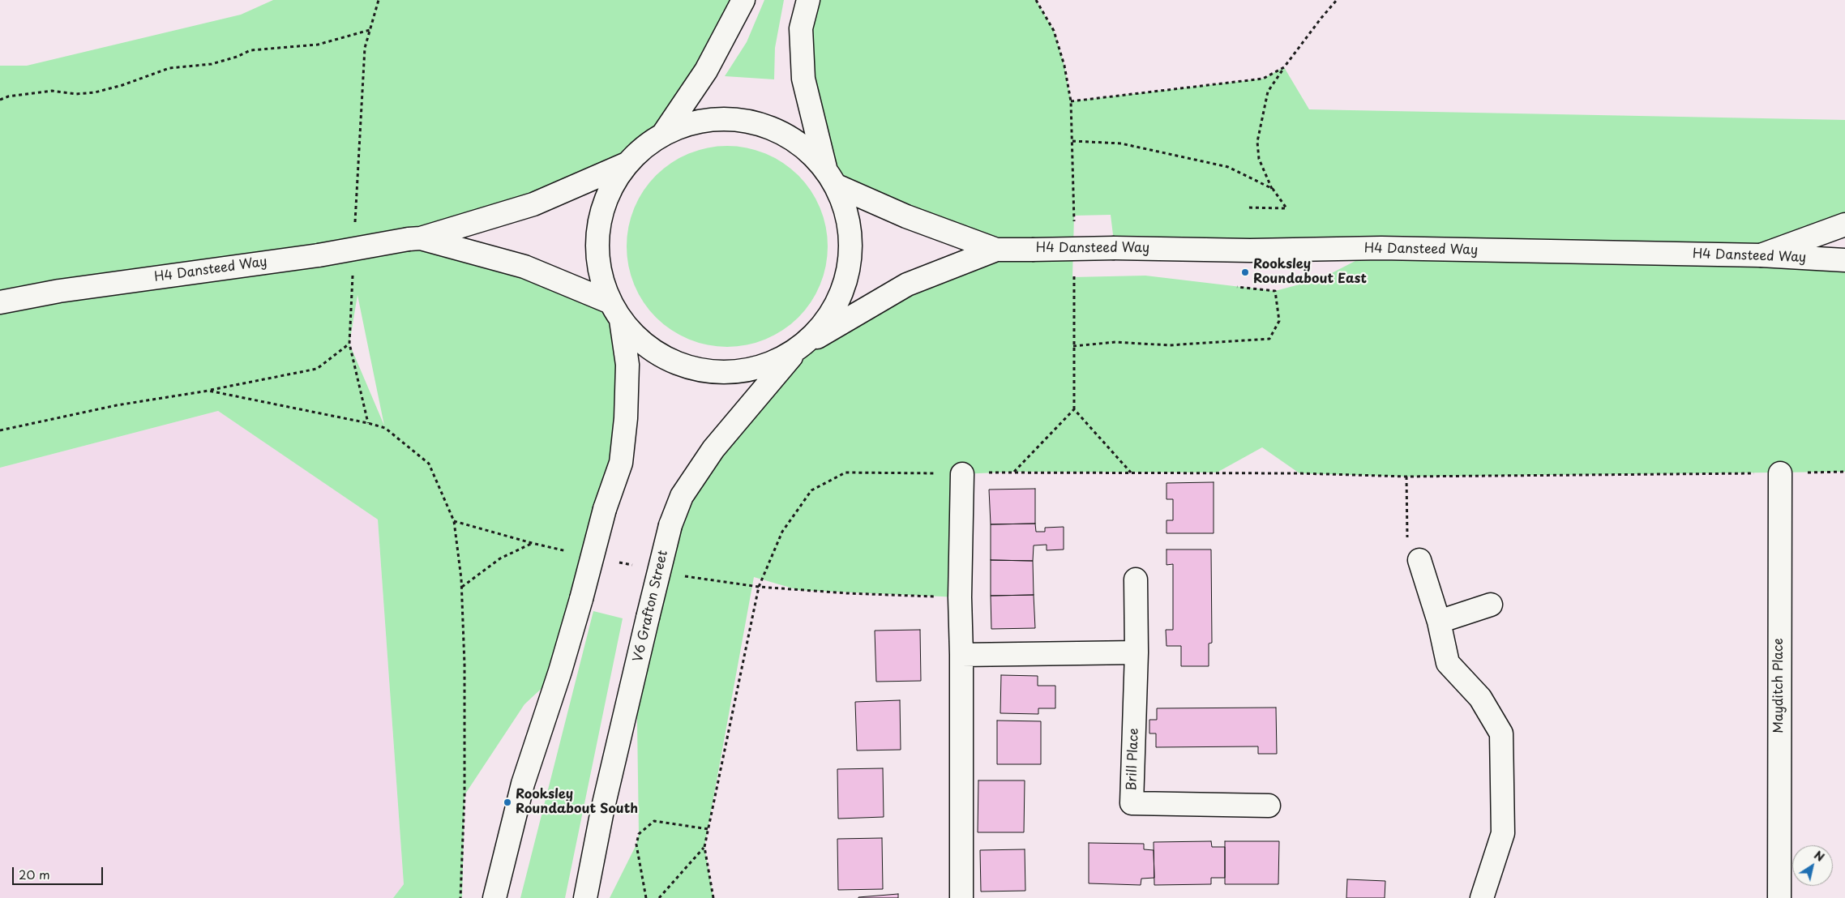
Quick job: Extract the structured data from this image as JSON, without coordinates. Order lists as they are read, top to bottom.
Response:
{
  "streets": {
    "street": [
      "H4 Dansteed Way",
      "V6 Grafton Street",
      "Mayditch Place",
      "Brill Place"
    ]
  },
  "crossings": [
    ["H4 Dansteed Way", "V6 Grafton Street"]
  ],
  "places": ["Rooksley Roundabout East", "Rooksley Roundabout South"],
  "scale_bar": "20 m",
  "north": "top right"
}
